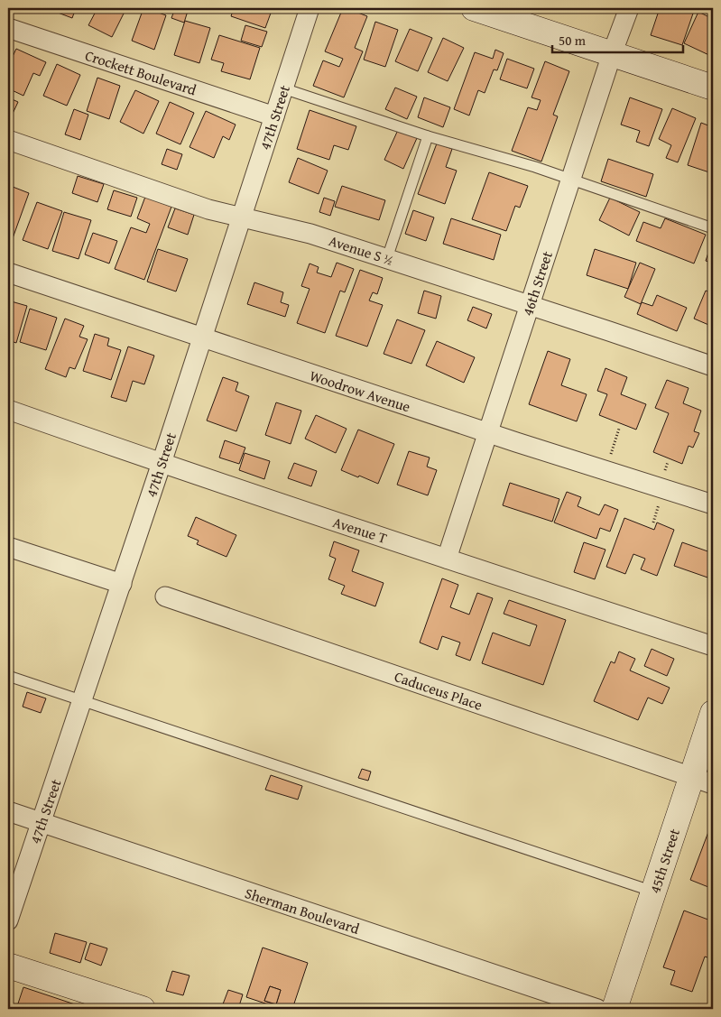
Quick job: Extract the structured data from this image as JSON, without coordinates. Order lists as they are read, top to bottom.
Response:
{
  "streets": {
    "main road": ["45th Street"],
    "street": [
      "Crockett Boulevard",
      "47th Street",
      "Avenue S ½",
      "46th Street",
      "Woodrow Avenue",
      "Avenue T",
      "Caduceus Place",
      "Sherman Boulevard"
    ]
  },
  "crossings": [
    ["Crockett Boulevard", "47th Street"],
    ["47th Street", "Avenue S ½"],
    ["47th Street", "Woodrow Avenue"],
    ["47th Street", "Avenue T"],
    ["47th Street", "Sherman Boulevard"],
    ["Avenue S ½", "46th Street"],
    ["46th Street", "Woodrow Avenue"],
    ["46th Street", "Avenue T"],
    ["Caduceus Place", "45th Street"]
  ],
  "scale_bar": "50 m"
}
